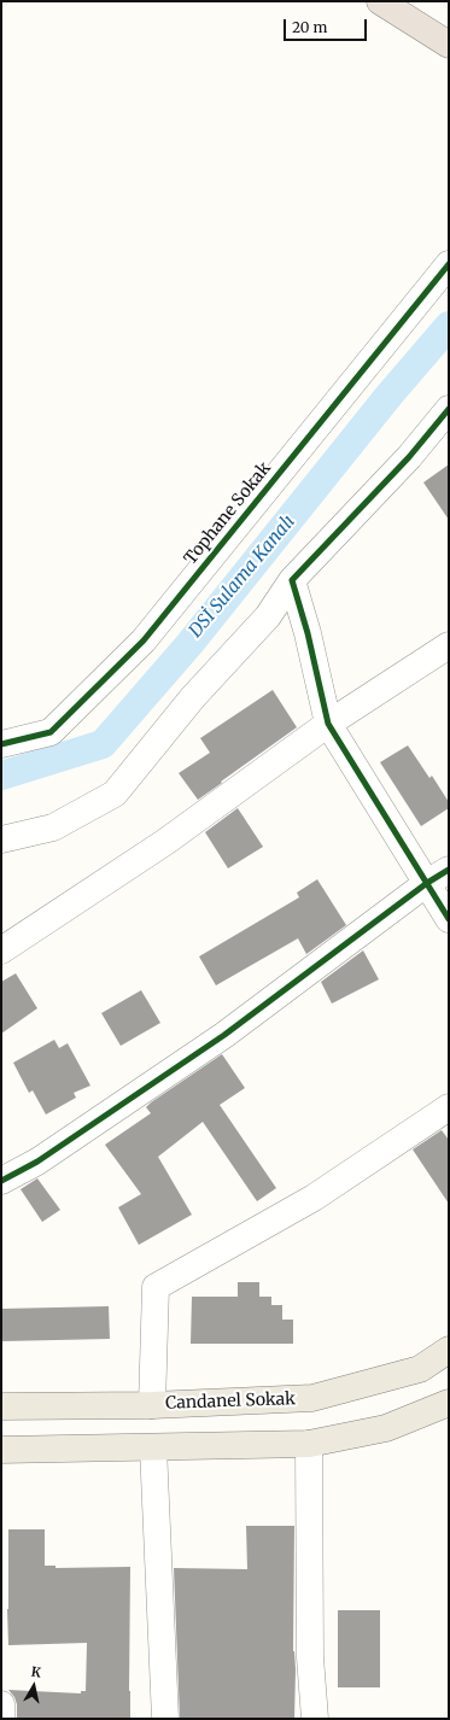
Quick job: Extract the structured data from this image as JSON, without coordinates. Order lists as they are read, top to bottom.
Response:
{
  "streets": {
    "main road": ["Candanel Sokak"],
    "street": ["Tophane Sokak"]
  },
  "water": ["DSİ Sulama Kanalı"],
  "scale_bar": "20 m",
  "north": "top"
}
